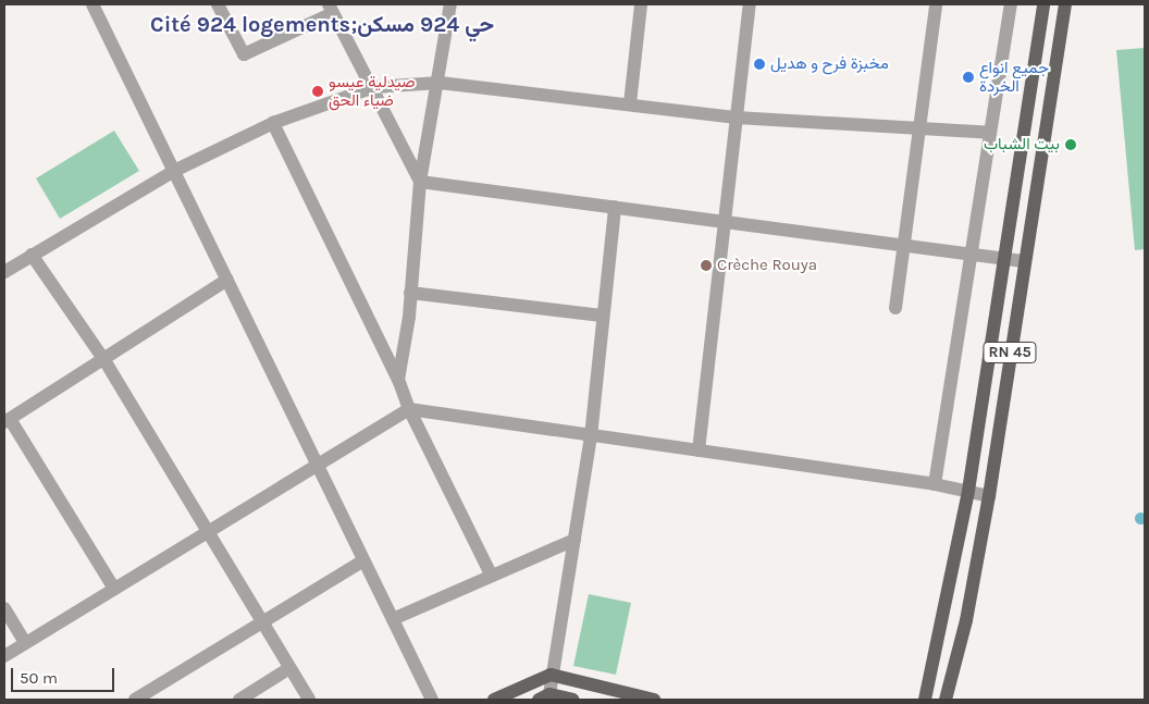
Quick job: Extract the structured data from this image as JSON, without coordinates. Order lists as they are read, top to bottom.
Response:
{
  "streets": {
    "main road": ["RN 45"]
  },
  "districts": ["Cité 924 logements;حي 924 مسكن"],
  "places": [
    "مخبزة فرح و هديل",
    "جميع انواع الخردة",
    "صيدلية عيسو ضياء الحق",
    "بيت الشباب",
    "Crèche Rouya"
  ],
  "scale_bar": "50 m"
}
